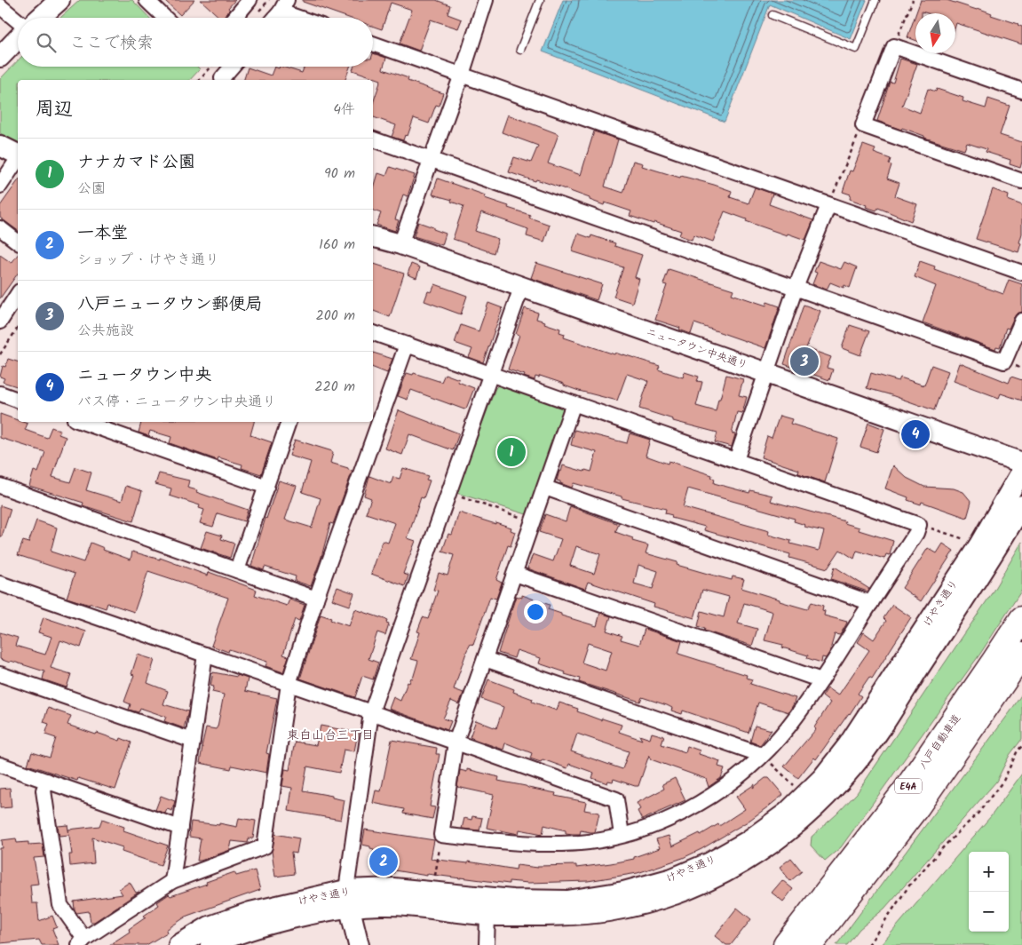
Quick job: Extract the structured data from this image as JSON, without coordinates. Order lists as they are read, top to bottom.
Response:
{
  "streets": {
    "highway": ["八戸自動車道", "E4A"],
    "street": ["ニュータウン中央通り", "けやき通り"]
  },
  "districts": ["東白山台三丁目"],
  "north": "bottom",
  "page": {
    "search": "ここで検索",
    "heading": ["周辺", "4件"],
    "list": [
      {
        "mark": "1",
        "name": "ナナカマド公園",
        "note": "公園",
        "value": "90 m"
      },
      {
        "mark": "2",
        "name": "一本堂",
        "note": "ショップ · けやき通り",
        "value": "160 m"
      },
      {
        "mark": "3",
        "name": "八戸ニュータウン郵便局",
        "note": "公共施設",
        "value": "200 m"
      },
      {
        "mark": "4",
        "name": "ニュータウン中央",
        "note": "バス停 · ニュータウン中央通り",
        "value": "220 m"
      }
    ],
    "pins": [
      "3",
      "4",
      "1",
      "2"
    ],
    "map_buttons": ["+", "−"]
  }
}
